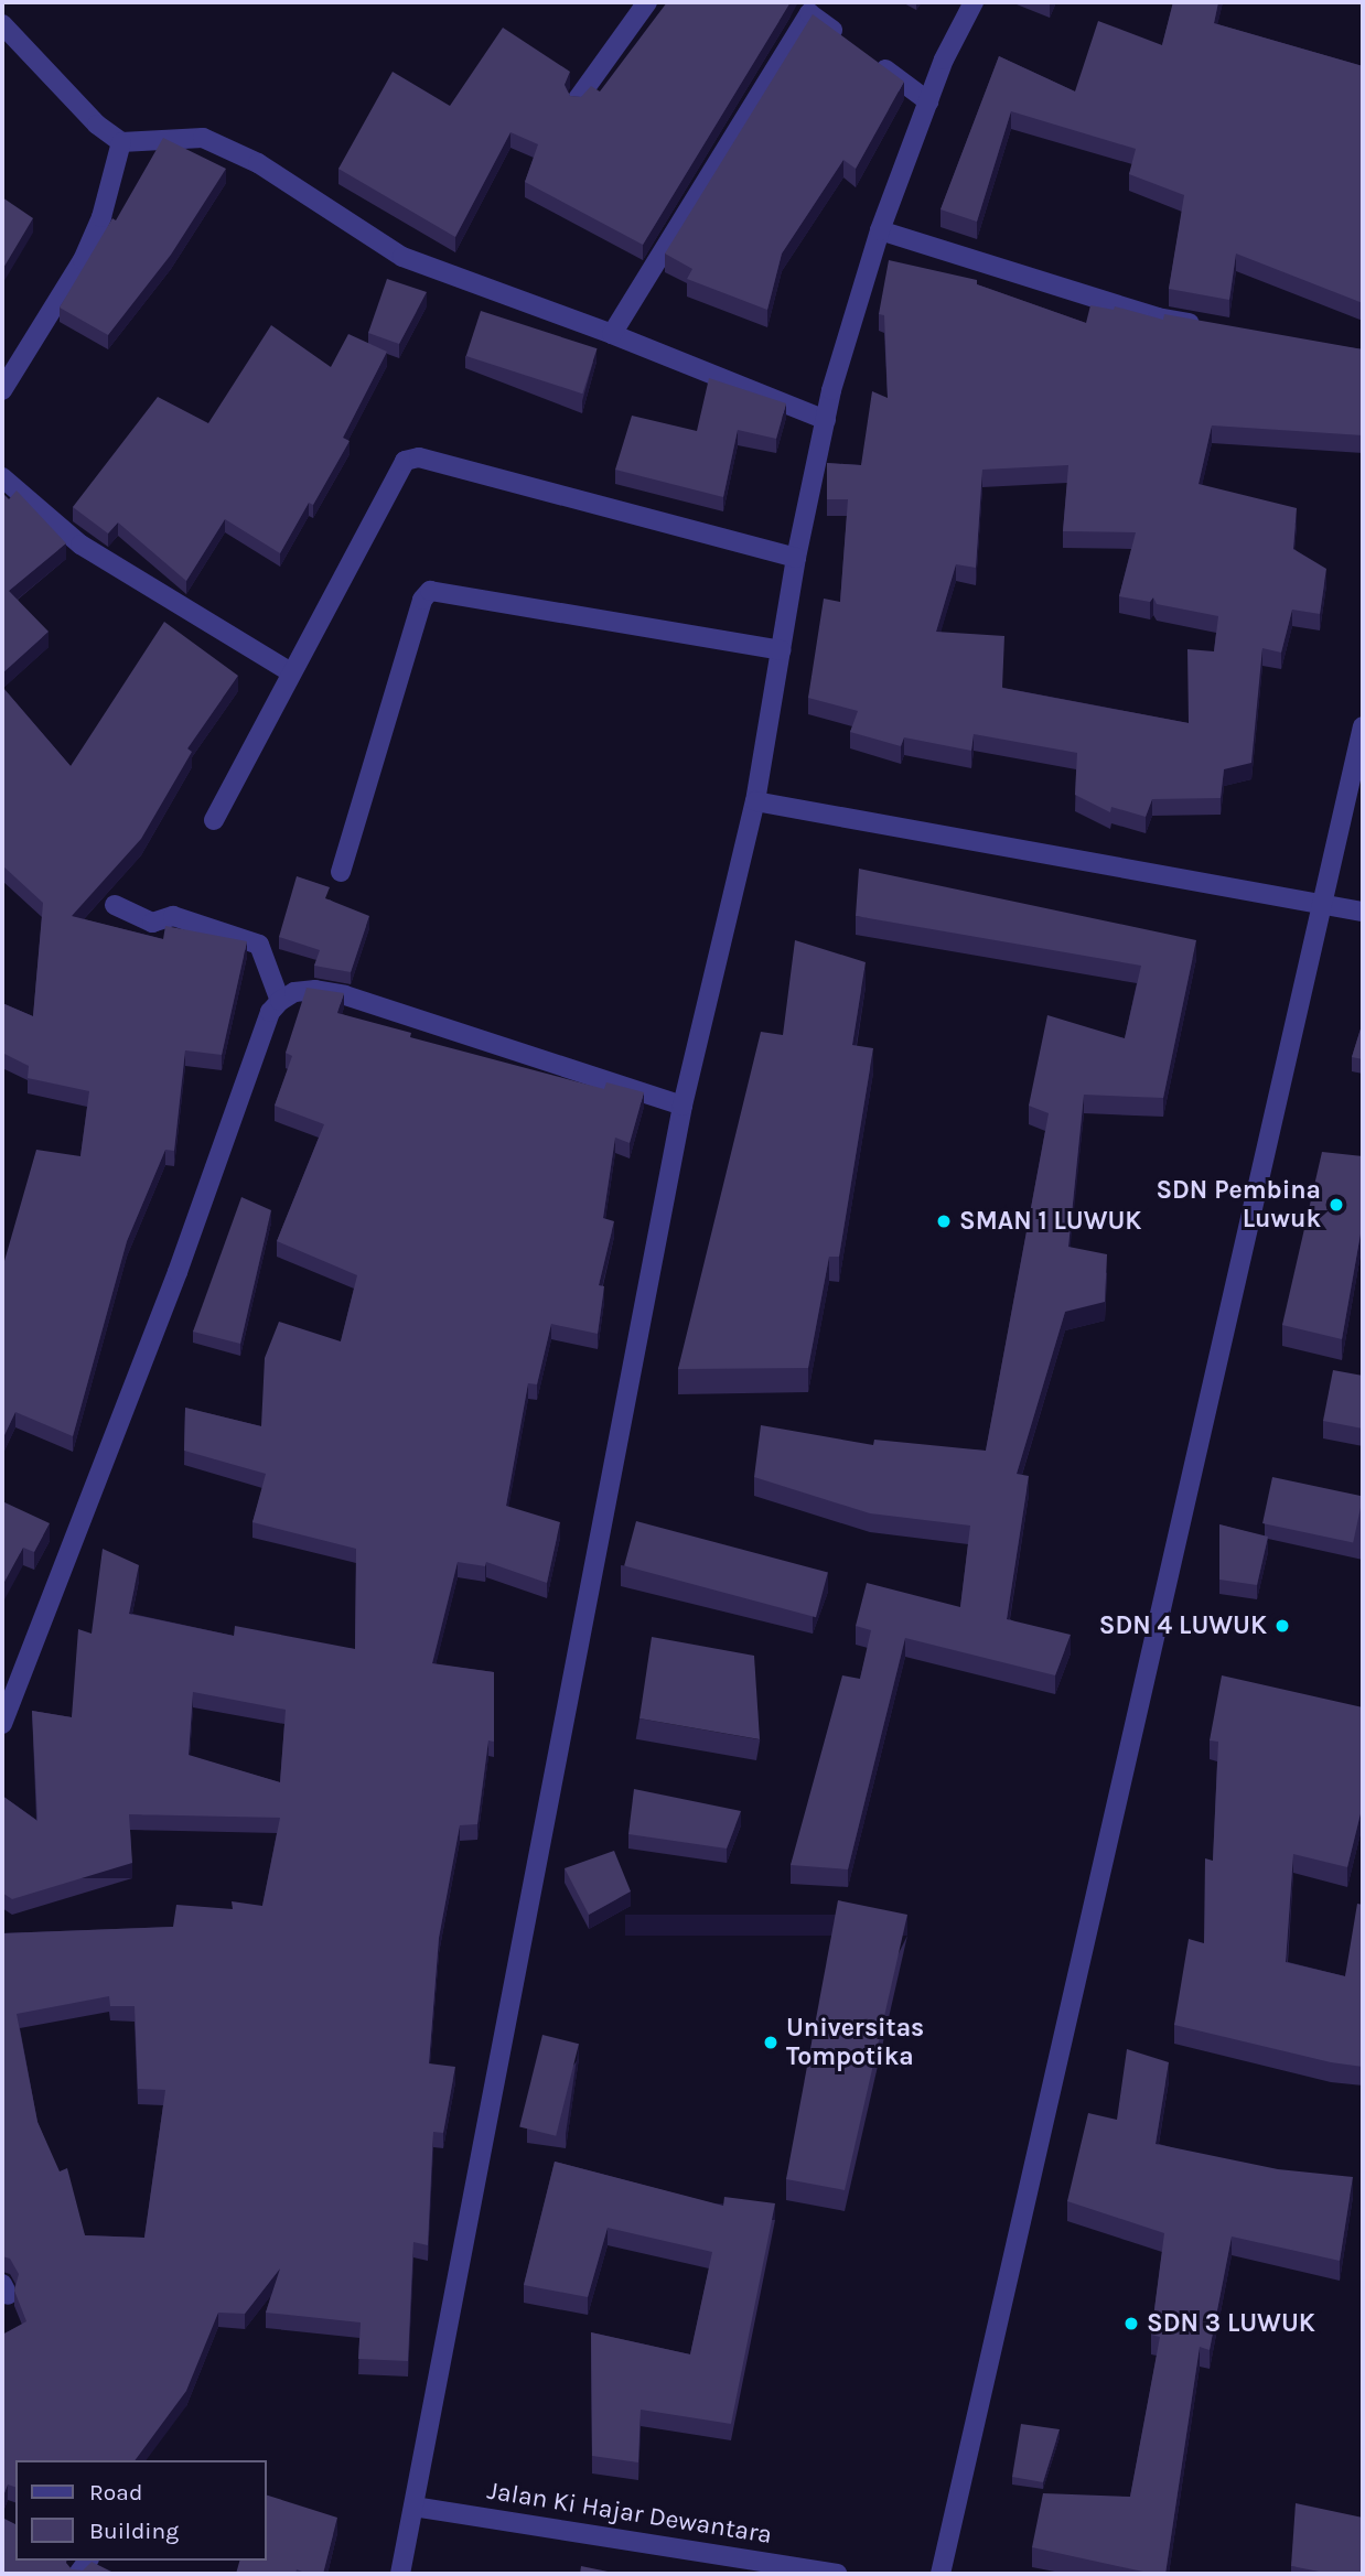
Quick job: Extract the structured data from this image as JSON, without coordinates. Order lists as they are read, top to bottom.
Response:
{
  "streets": {
    "street": ["Jalan Ki Hajar Dewantara"]
  },
  "places": [
    "SDN Pembina Luwuk",
    "SMAN 1 LUWUK",
    "SDN 4 LUWUK",
    "Universitas Tompotika",
    "SDN 3 LUWUK"
  ],
  "legend": ["Road", "Building"]
}
